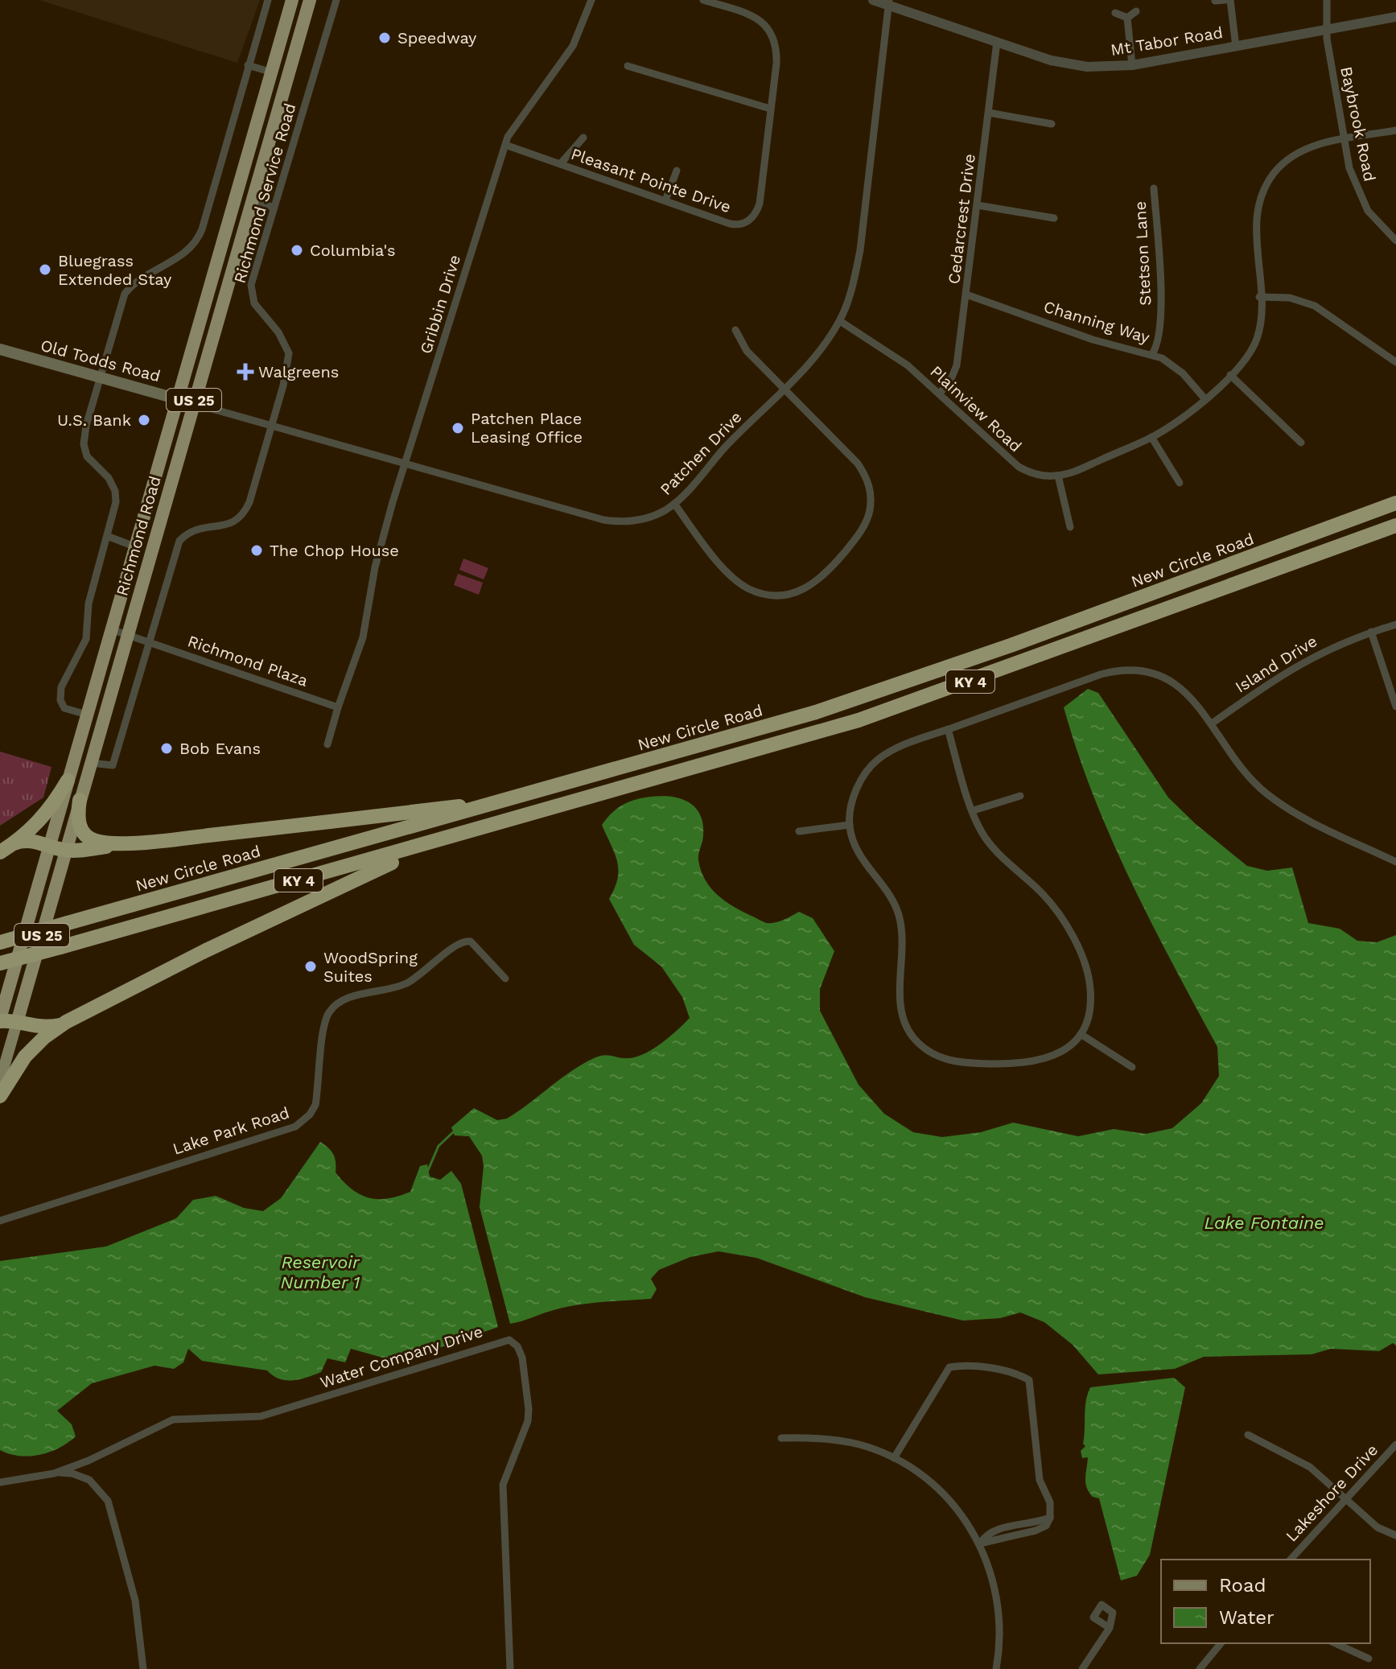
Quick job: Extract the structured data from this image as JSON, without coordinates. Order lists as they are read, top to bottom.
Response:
{
  "streets": {
    "highway": [
      "US 25",
      "Richmond Road",
      "New Circle Road",
      "KY 4"
    ],
    "main road": ["Old Todds Road"],
    "street": [
      "Mt Tabor Road",
      "Baybrook Road",
      "Pleasant Pointe Drive",
      "Richmond Service Road",
      "Cedarcrest Drive",
      "Stetson Lane",
      "Gribbin Drive",
      "Channing Way",
      "Plainview Road",
      "Patchen Drive",
      "Richmond Plaza",
      "Island Drive",
      "Lake Park Road",
      "Water Company Drive",
      "Lakeshore Drive"
    ]
  },
  "crossings": [
    ["Mt Tabor Road", "Baybrook Road"],
    ["Mt Tabor Road", "Cedarcrest Drive"],
    ["Mt Tabor Road", "Patchen Drive"],
    ["Pleasant Pointe Drive", "Gribbin Drive"],
    ["Richmond Service Road", "Patchen Drive"],
    ["Richmond Service Road", "Richmond Road"],
    ["Richmond Service Road", "Richmond Plaza"],
    ["Cedarcrest Drive", "Channing Way"],
    ["Cedarcrest Drive", "Plainview Road"],
    ["Stetson Lane", "Channing Way"],
    ["Gribbin Drive", "Patchen Drive"],
    ["Gribbin Drive", "Richmond Plaza"],
    ["Old Todds Road", "Patchen Drive"],
    ["Old Todds Road", "Richmond Road"],
    ["Plainview Road", "Patchen Drive"],
    ["Patchen Drive", "Richmond Road"],
    ["Richmond Road", "Richmond Plaza"]
  ],
  "water": ["Lake Fontaine", "Reservoir Number 1"],
  "places": {
    "other": [
      "Speedway",
      "Columbia's",
      "Bluegrass Extended Stay",
      "U.S. Bank",
      "Patchen Place Leasing Office",
      "The Chop House",
      "Bob Evans",
      "WoodSpring Suites"
    ],
    "health": ["Walgreens"]
  },
  "legend": ["Road", "Water"]
}
